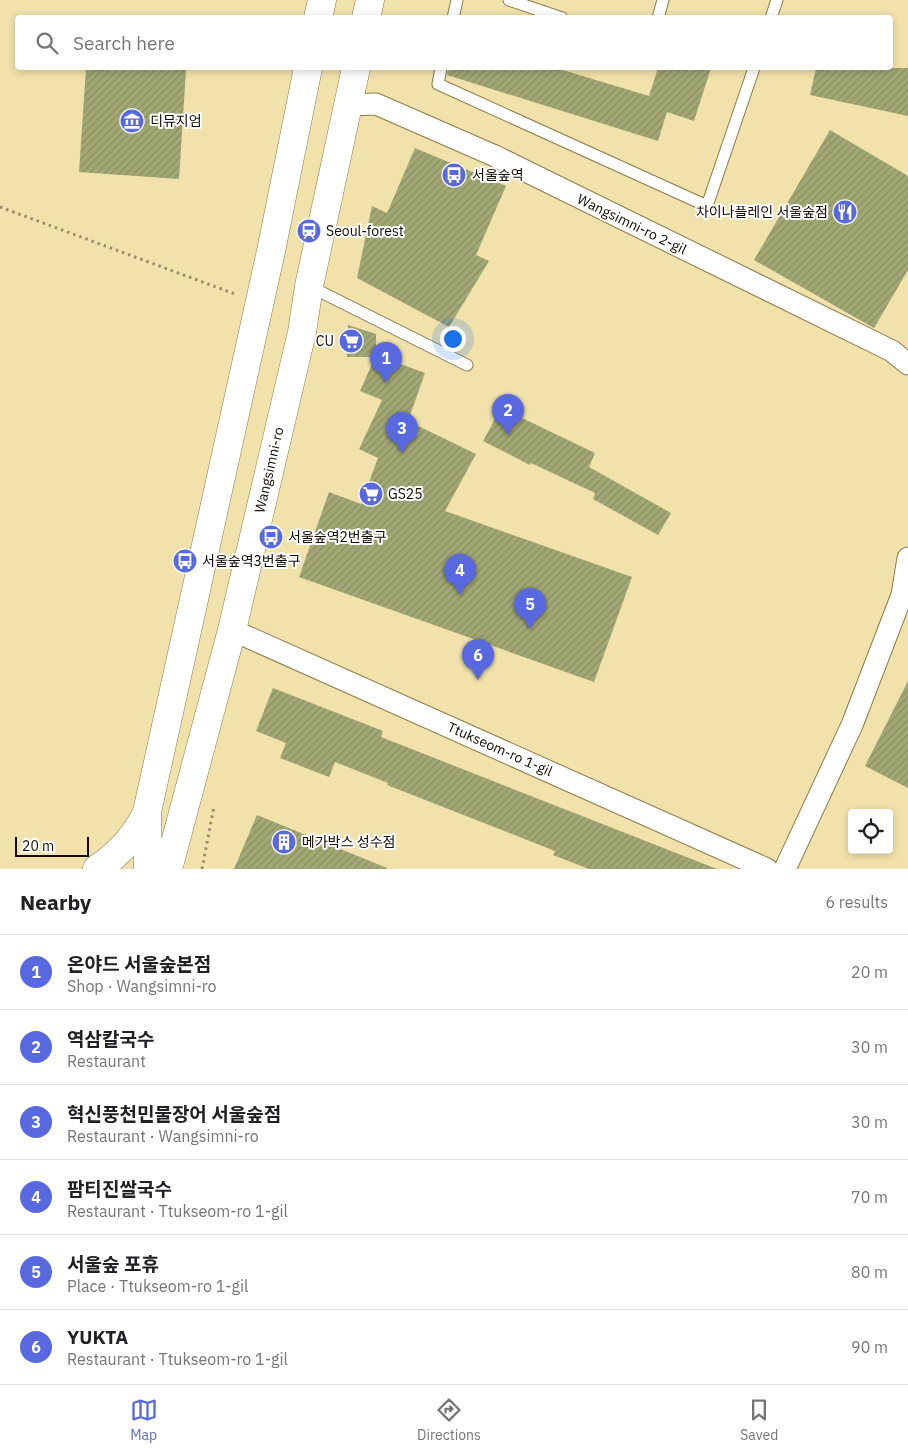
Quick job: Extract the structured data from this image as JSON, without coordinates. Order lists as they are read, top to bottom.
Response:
{
  "streets": {
    "main road": ["Wangsimni-ro"],
    "street": ["Wangsimni-ro 2-gil", "Ttukseom-ro 1-gil"]
  },
  "crossings": [
    ["Wangsimni-ro 2-gil", "Wangsimni-ro"],
    ["Wangsimni-ro", "Ttukseom-ro 1-gil"]
  ],
  "places": {
    "museum": ["디뮤지엄"],
    "bus stop": ["서울숲역", "서울숲역2번출구", "서울숲역3번출구"],
    "restaurant": ["차이나플레인 서울숲점"],
    "station": ["Seoul-forest"],
    "supermarket": ["CU", "GS25"],
    "building": ["메가박스 성수점"]
  },
  "scale_bar": "20 m",
  "page": {
    "search": "Search here",
    "pins": [
      "1",
      "2",
      "3",
      "4",
      "5",
      "6"
    ],
    "scale": "20 m",
    "heading": ["Nearby", "6 results"],
    "list": [
      {
        "mark": "1",
        "name": "온야드 서울숲본점",
        "note": "Shop · Wangsimni-ro",
        "value": "20 m"
      },
      {
        "mark": "2",
        "name": "역삼칼국수",
        "note": "Restaurant",
        "value": "30 m"
      },
      {
        "mark": "3",
        "name": "혁신풍천민물장어 서울숲점",
        "note": "Restaurant · Wangsimni-ro",
        "value": "30 m"
      },
      {
        "mark": "4",
        "name": "팜티진쌀국수",
        "note": "Restaurant · Ttukseom-ro 1-gil",
        "value": "70 m"
      },
      {
        "mark": "5",
        "name": "서울숲 포휴",
        "note": "Place · Ttukseom-ro 1-gil",
        "value": "80 m"
      },
      {
        "mark": "6",
        "name": "YUKTA",
        "note": "Restaurant · Ttukseom-ro 1-gil",
        "value": "90 m"
      }
    ],
    "nav": ["Map", "Directions", "Saved"]
  }
}
